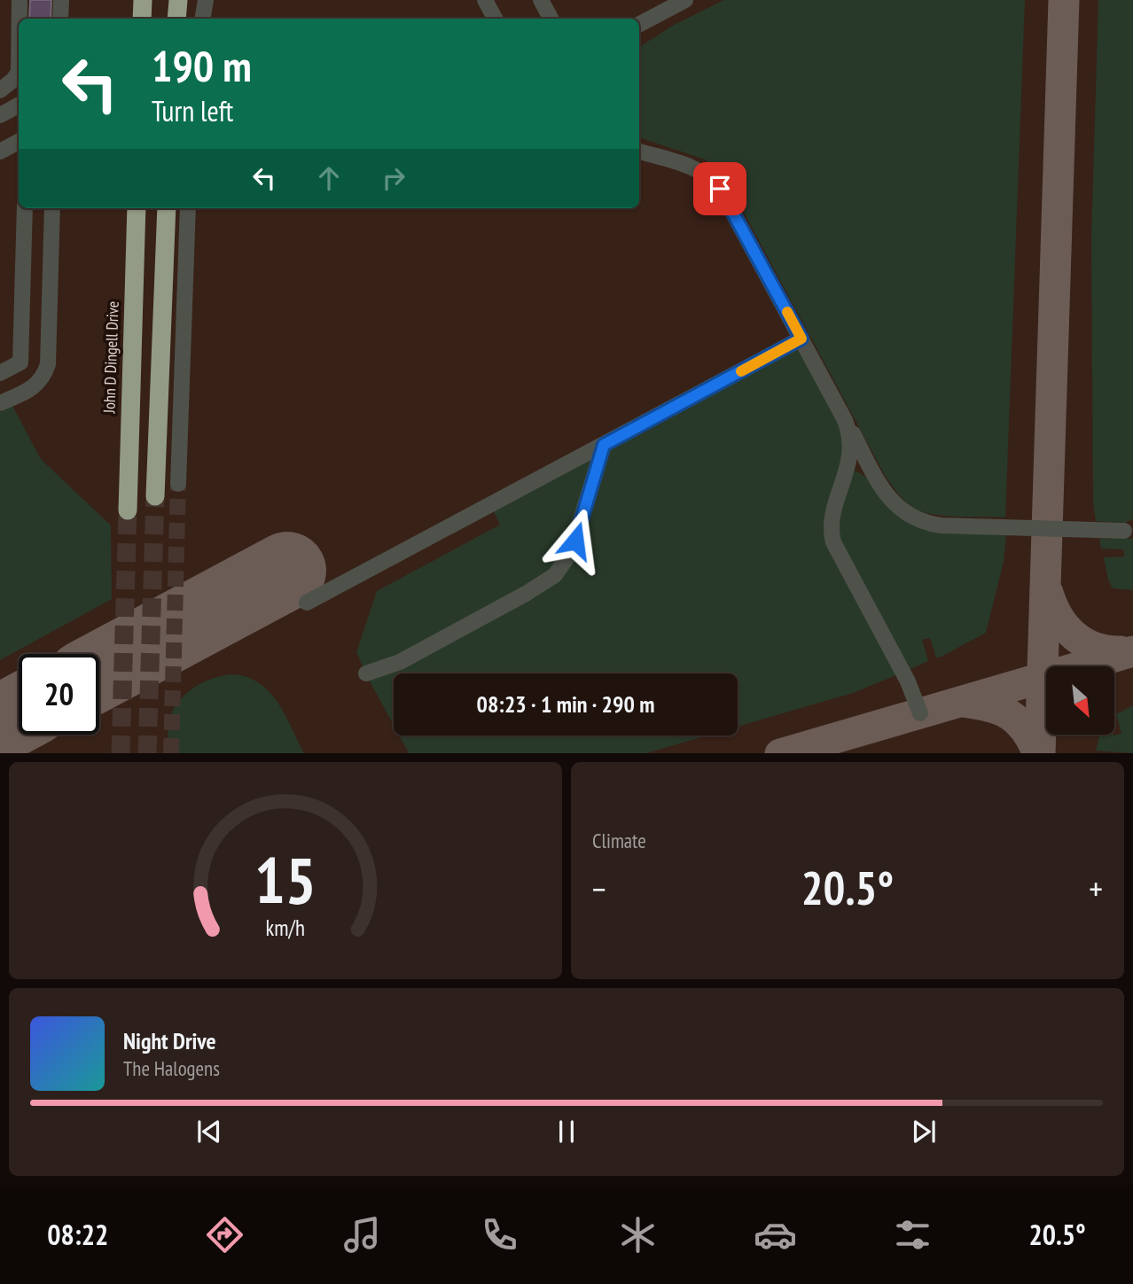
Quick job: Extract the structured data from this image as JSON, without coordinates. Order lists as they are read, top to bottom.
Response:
{
  "streets": {
    "highway": ["John D Dingell Drive"]
  },
  "north": "bottom right",
  "page": {
    "turn": ["190 m", "Turn left"],
    "limit": "20",
    "trip": "08:23 · 1 min · 290 m",
    "tile": "Climate",
    "heat": ["−", "20.5°", "+"],
    "song": ["Night Drive", "The Halogens"],
    "tabs": ["08:22", "20.5°"],
    "gauge": ["15", "km/h"]
  }
}
